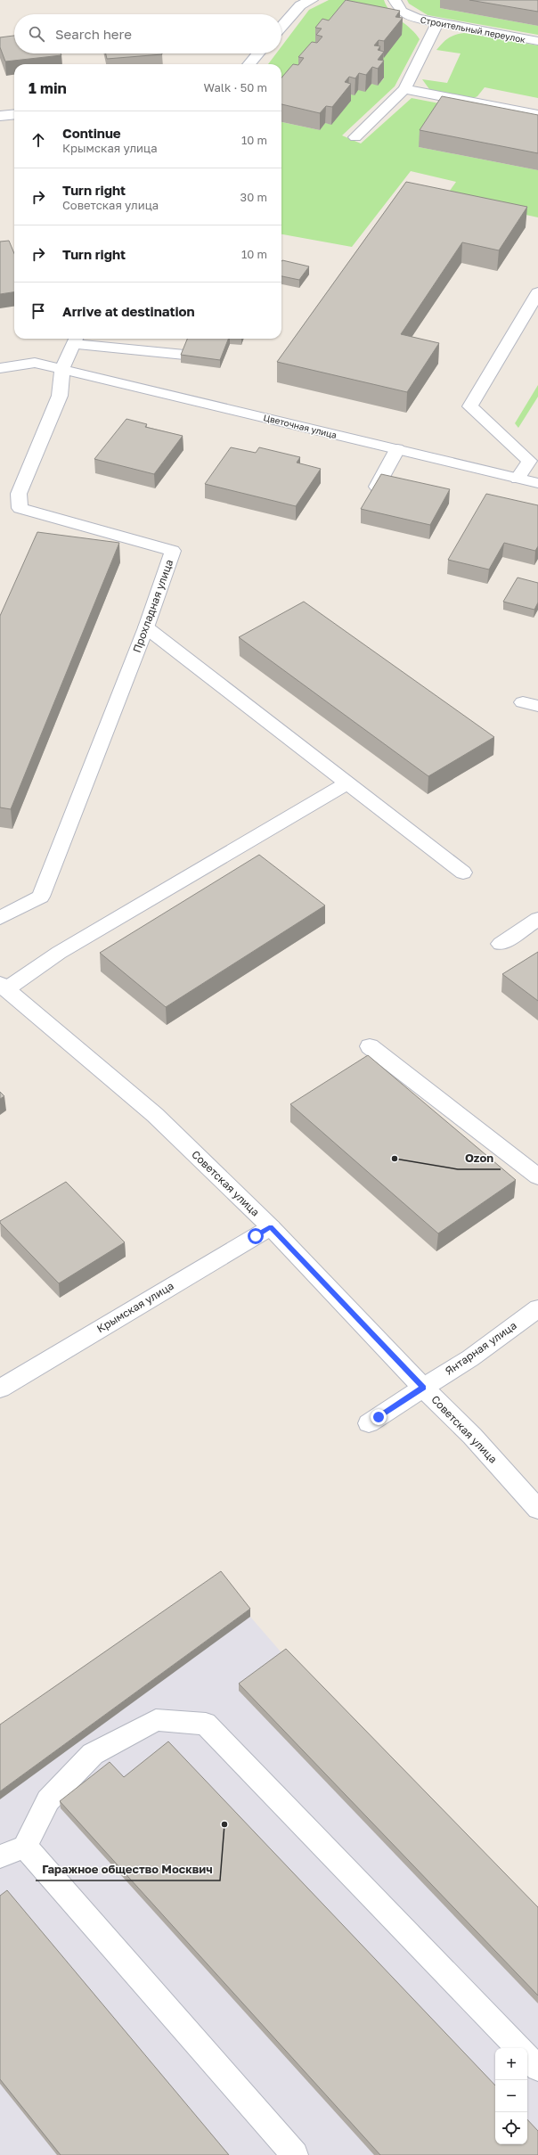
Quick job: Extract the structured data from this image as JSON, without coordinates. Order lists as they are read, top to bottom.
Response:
{
  "streets": {
    "street": [
      "Строительный переулок",
      "Цветочная улица",
      "Прохладная улица",
      "Советская улица",
      "Крымская улица",
      "Янтарная улица"
    ]
  },
  "crossings": [
    ["Цветочная улица", "Прохладная улица"],
    ["Советская улица", "Крымская улица"],
    ["Советская улица", "Янтарная улица"]
  ],
  "places": ["Ozon", "Гаражное общество Москвич"],
  "page": {
    "search": "Search here",
    "heading": ["1 min", "Walk · 50 m"],
    "list": [
      ["Continue", "Крымская улица", "10 m"],
      ["Turn right", "Советская улица", "30 m"],
      ["Turn right", "10 m"],
      "Arrive at destination"
    ],
    "map_buttons": ["+", "−"]
  }
}
